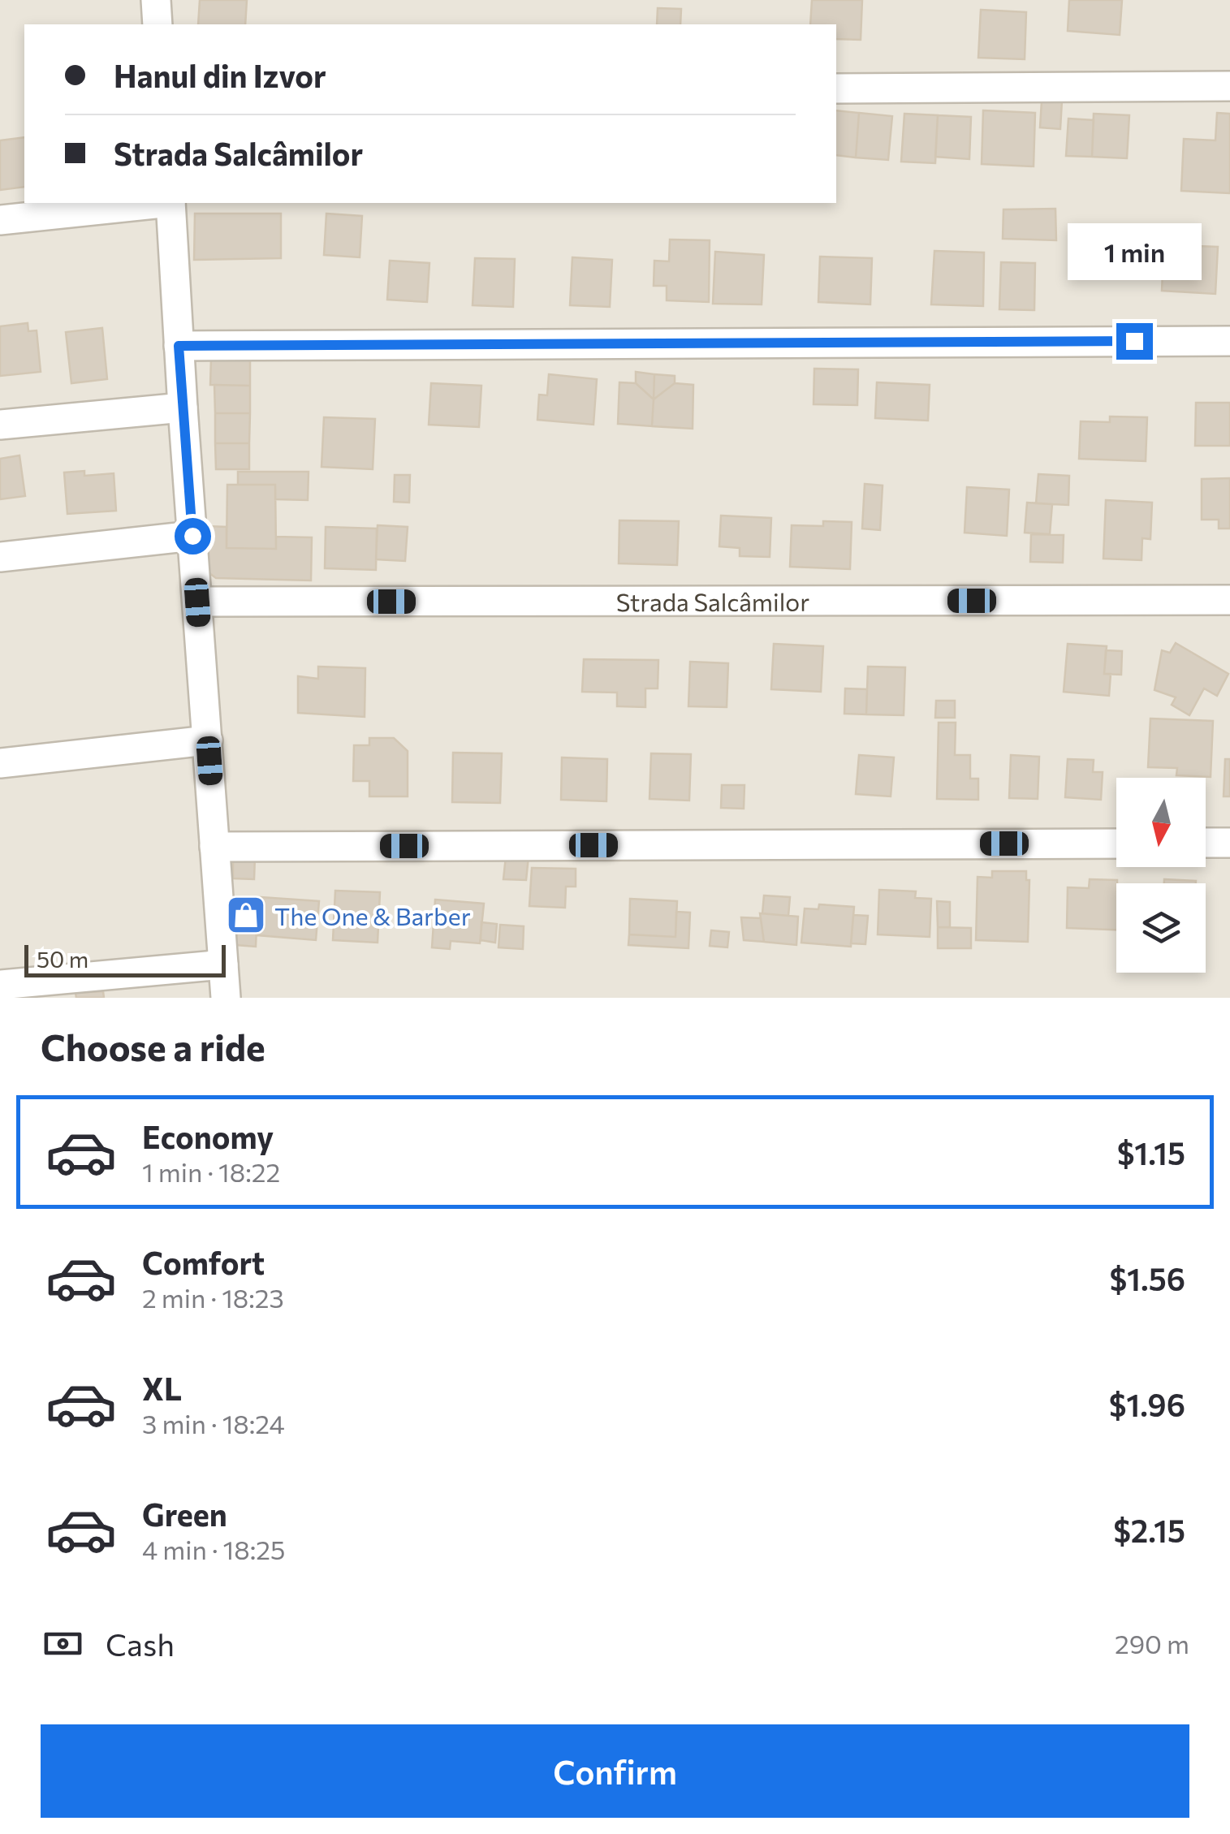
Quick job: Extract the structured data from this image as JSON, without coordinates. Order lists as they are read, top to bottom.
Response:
{
  "streets": {
    "street": ["Strada Salcâmilor"]
  },
  "places": {
    "shop": ["The One & Barber"]
  },
  "scale_bar": "50 m",
  "north": "bottom",
  "page": {
    "banner": ["Hanul din Izvor", "Strada Salcâmilor"],
    "bubble": "1 min",
    "scale": "50 m",
    "heading": "Choose a ride",
    "list": [
      {
        "name": "Economy",
        "note": "1 min · 18:22",
        "value": "$1.15"
      },
      {
        "name": "Comfort",
        "note": "2 min · 18:23",
        "value": "$1.56"
      },
      {
        "name": "XL",
        "note": "3 min · 18:24",
        "value": "$1.96"
      },
      {
        "name": "Green",
        "note": "4 min · 18:25",
        "value": "$2.15"
      }
    ],
    "pay": ["Cash", "290 m"],
    "buttons": "Confirm"
  }
}
